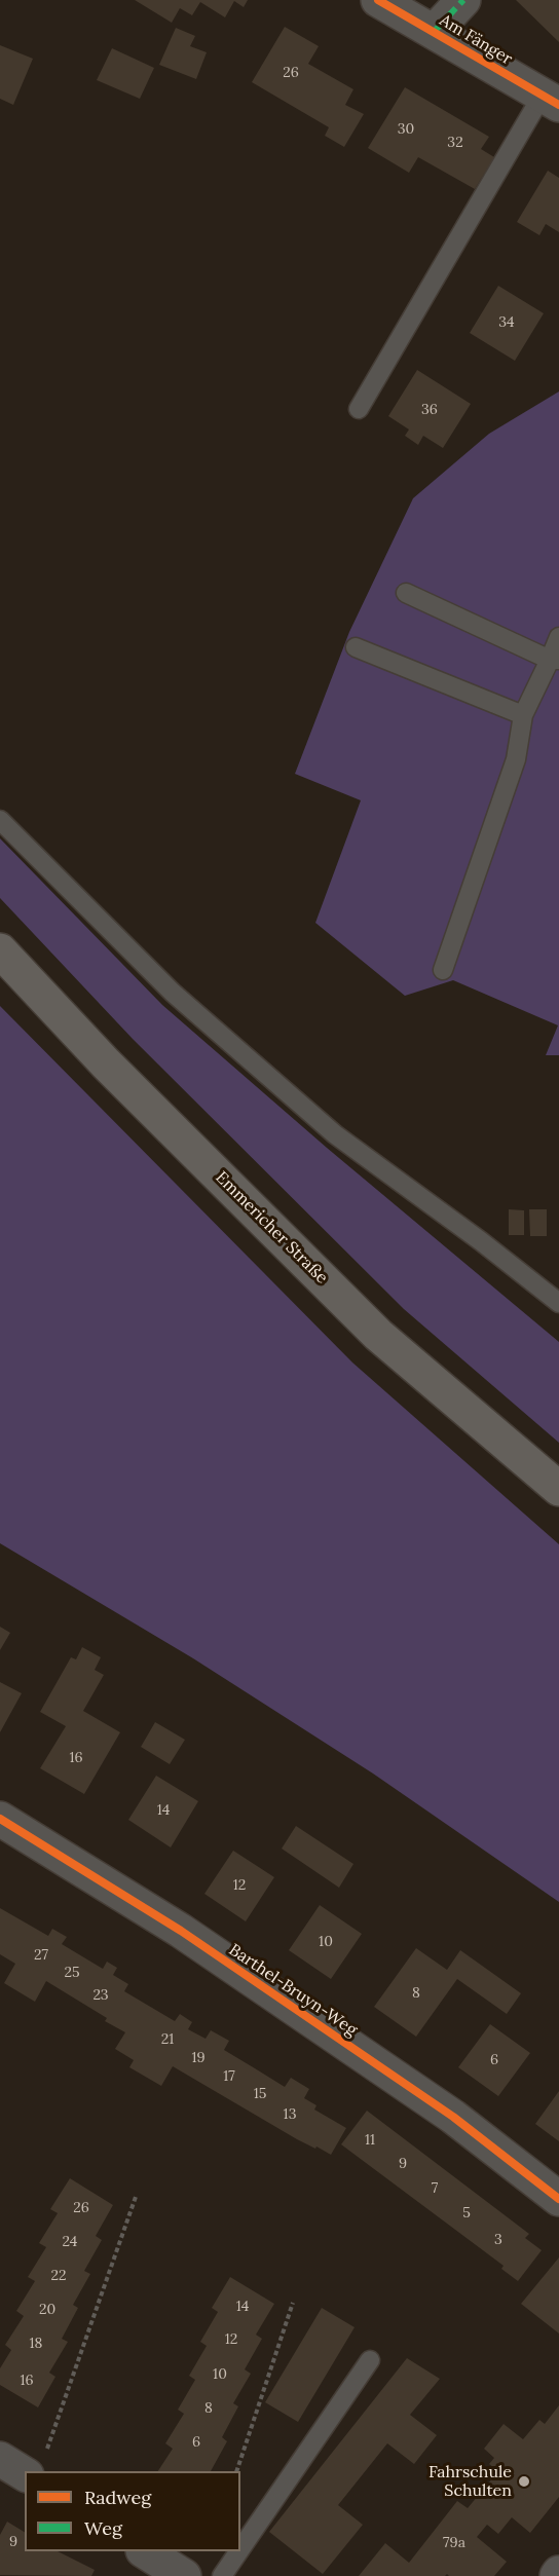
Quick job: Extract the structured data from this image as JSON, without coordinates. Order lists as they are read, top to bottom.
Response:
{
  "streets": {
    "main road": ["Emmericher Straße"],
    "street": ["Am Fänger", "Barthel-Bruyn-Weg"]
  },
  "places": ["Fahrschule Schulten"],
  "house_numbers": [
    "26",
    "30",
    "32",
    "34",
    "36",
    "16",
    "14",
    "12",
    "10",
    "27",
    "25",
    "8",
    "23",
    "21",
    "19",
    "6",
    "17",
    "15",
    "13",
    "11",
    "9",
    "7",
    "26",
    "5",
    "3",
    "24",
    "22",
    "14",
    "20",
    "12",
    "18",
    "10",
    "16",
    "8",
    "6",
    "9",
    "79a"
  ],
  "legend": ["Radweg", "Weg"]
}
